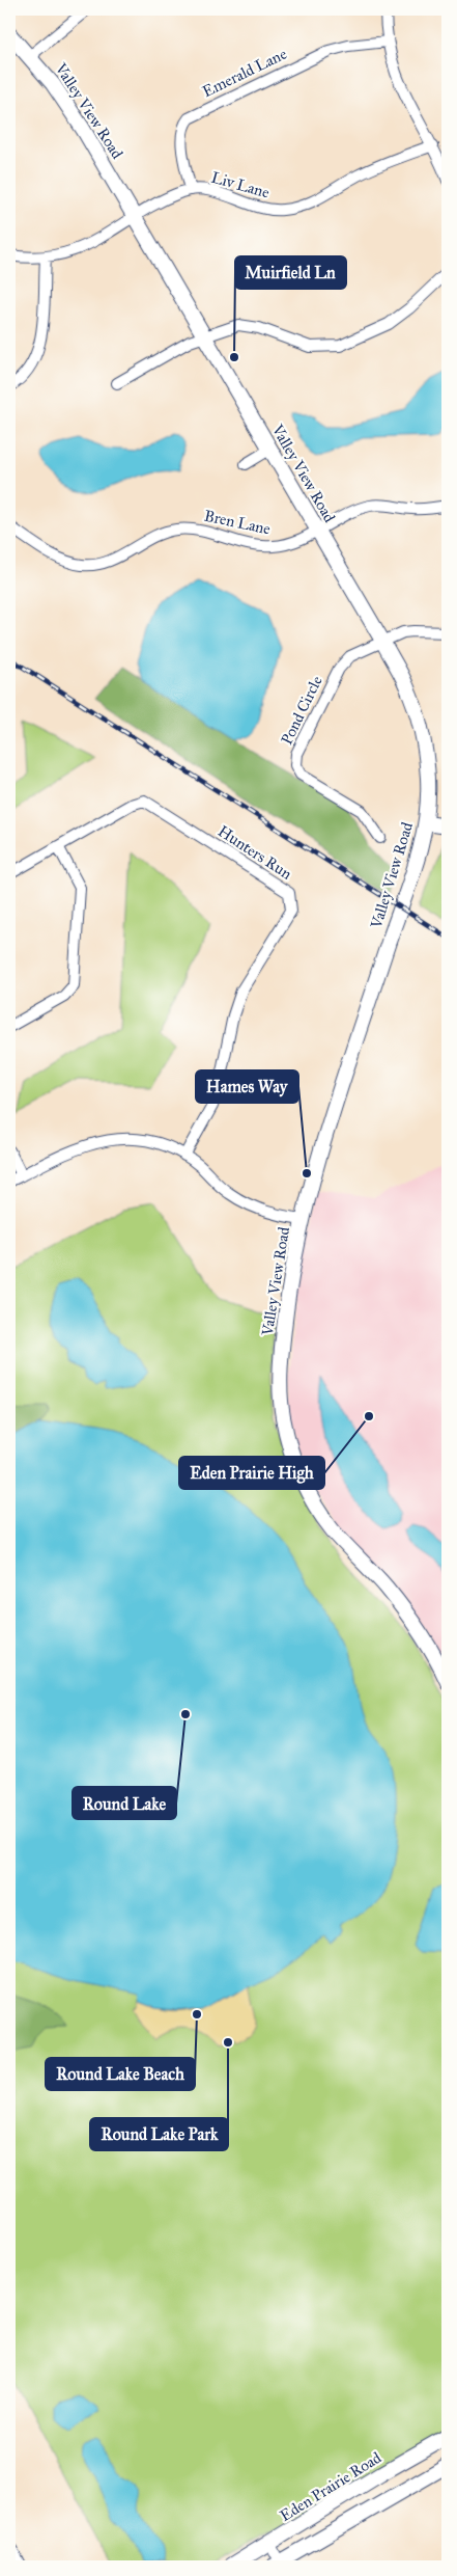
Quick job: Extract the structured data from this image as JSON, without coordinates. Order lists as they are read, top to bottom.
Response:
{
  "streets": {
    "street": [
      "Emerald Lane",
      "Valley View Road",
      "Liv Lane",
      "Bren Lane",
      "Pond Circle",
      "Hunters Run",
      "Eden Prairie Road"
    ]
  },
  "crossings": [
    ["Emerald Lane", "Liv Lane"],
    ["Valley View Road", "Liv Lane"],
    ["Valley View Road", "Bren Lane"],
    ["Valley View Road", "Pond Circle"]
  ],
  "places": [
    "Muirfield Ln",
    "Hames Way",
    "Eden Prairie High",
    "Round Lake",
    "Round Lake Beach",
    "Round Lake Park"
  ]
}
